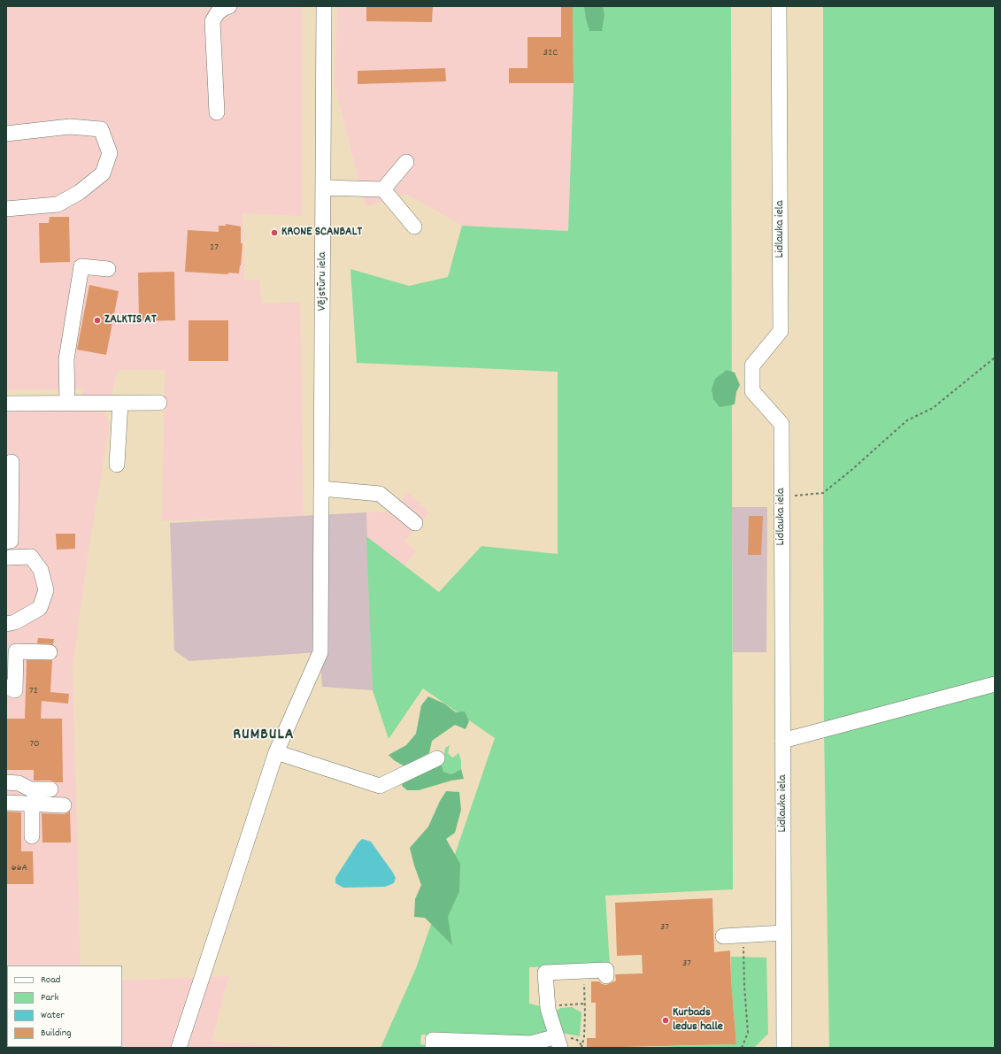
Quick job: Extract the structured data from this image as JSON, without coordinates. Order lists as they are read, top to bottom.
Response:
{
  "streets": {
    "street": ["Lidlauka iela", "Vējstūru iela"]
  },
  "districts": ["RUMBULA"],
  "places": ["KRONE SCANBALT", "ZALKTIS AT", "Kurbads ledus halle"],
  "house_numbers": [
    "32C",
    "27",
    "72",
    "70",
    "66A",
    "37",
    "37"
  ],
  "legend": [
    "Road",
    "Park",
    "Water",
    "Building"
  ]
}
